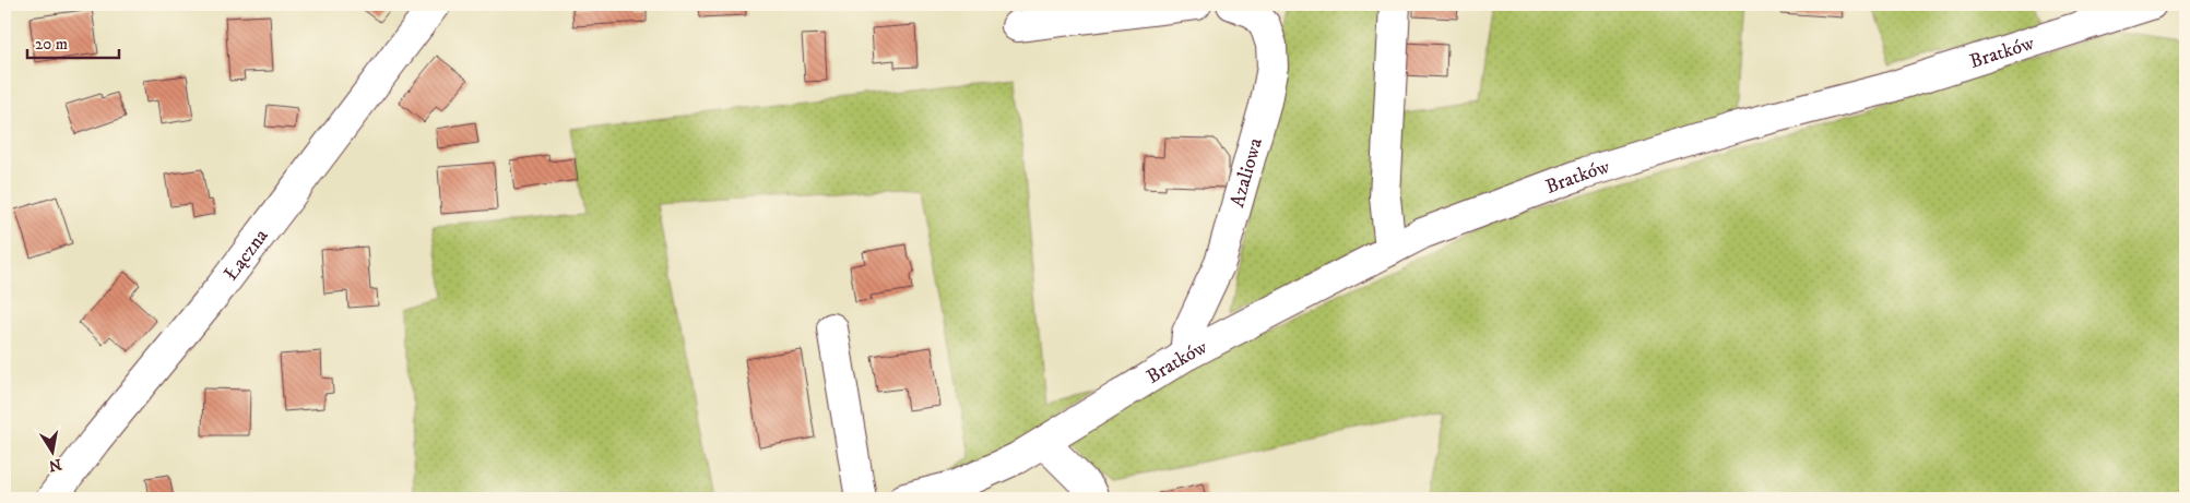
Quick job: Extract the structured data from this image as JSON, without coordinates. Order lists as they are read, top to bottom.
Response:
{
  "streets": {
    "street": ["Bratków", "Azaliowa", "Łączna"]
  },
  "crossings": [
    ["Bratków", "Azaliowa"]
  ],
  "scale_bar": "20 m",
  "north": "bottom"
}
